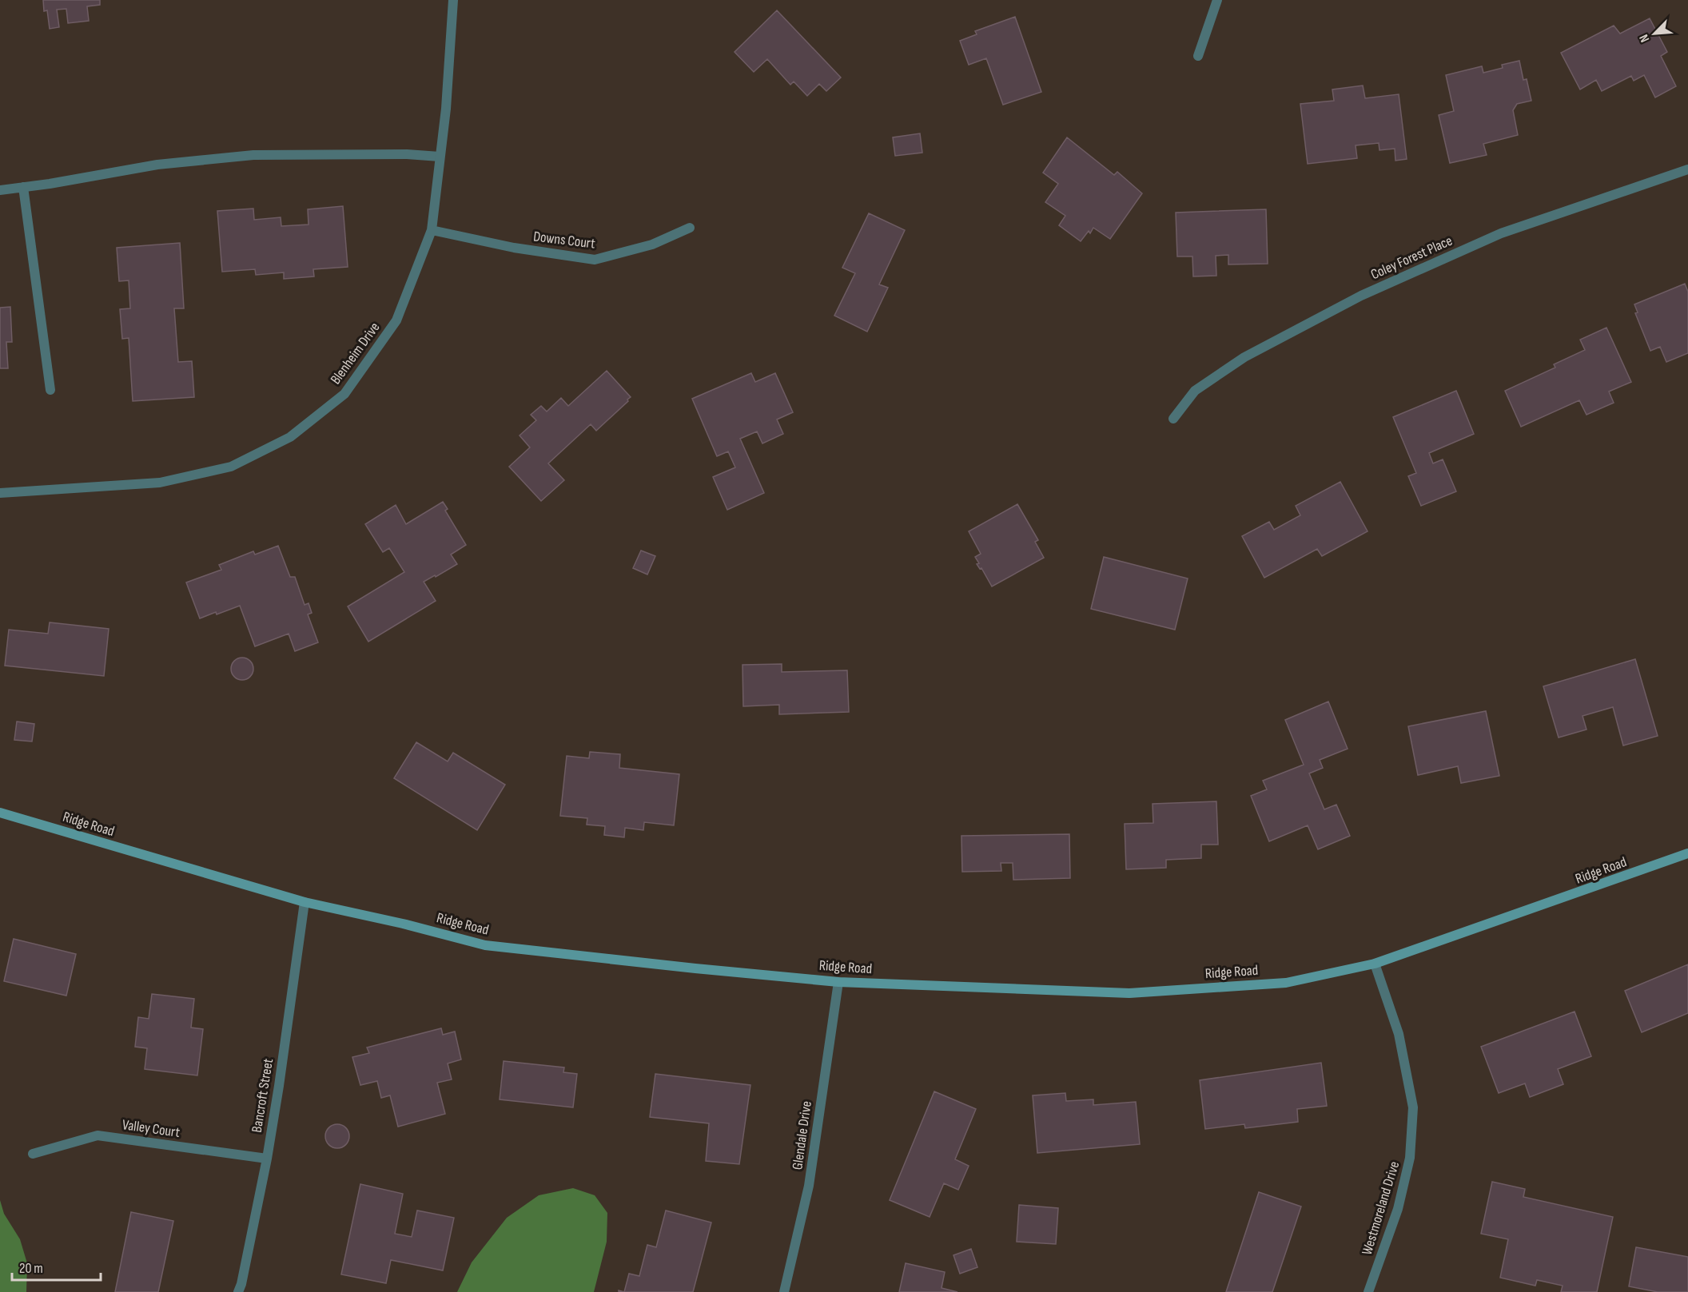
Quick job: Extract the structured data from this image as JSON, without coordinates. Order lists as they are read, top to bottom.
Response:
{
  "streets": {
    "street": [
      "Downs Court",
      "Coley Forest Place",
      "Blenheim Drive",
      "Ridge Road",
      "Bancroft Street",
      "Valley Court",
      "Glendale Drive",
      "Westmoreland Drive"
    ]
  },
  "crossings": [
    ["Downs Court", "Blenheim Drive"],
    ["Ridge Road", "Bancroft Street"],
    ["Ridge Road", "Glendale Drive"],
    ["Ridge Road", "Westmoreland Drive"],
    ["Bancroft Street", "Valley Court"]
  ],
  "scale_bar": "20 m",
  "north": "bottom left"
}
